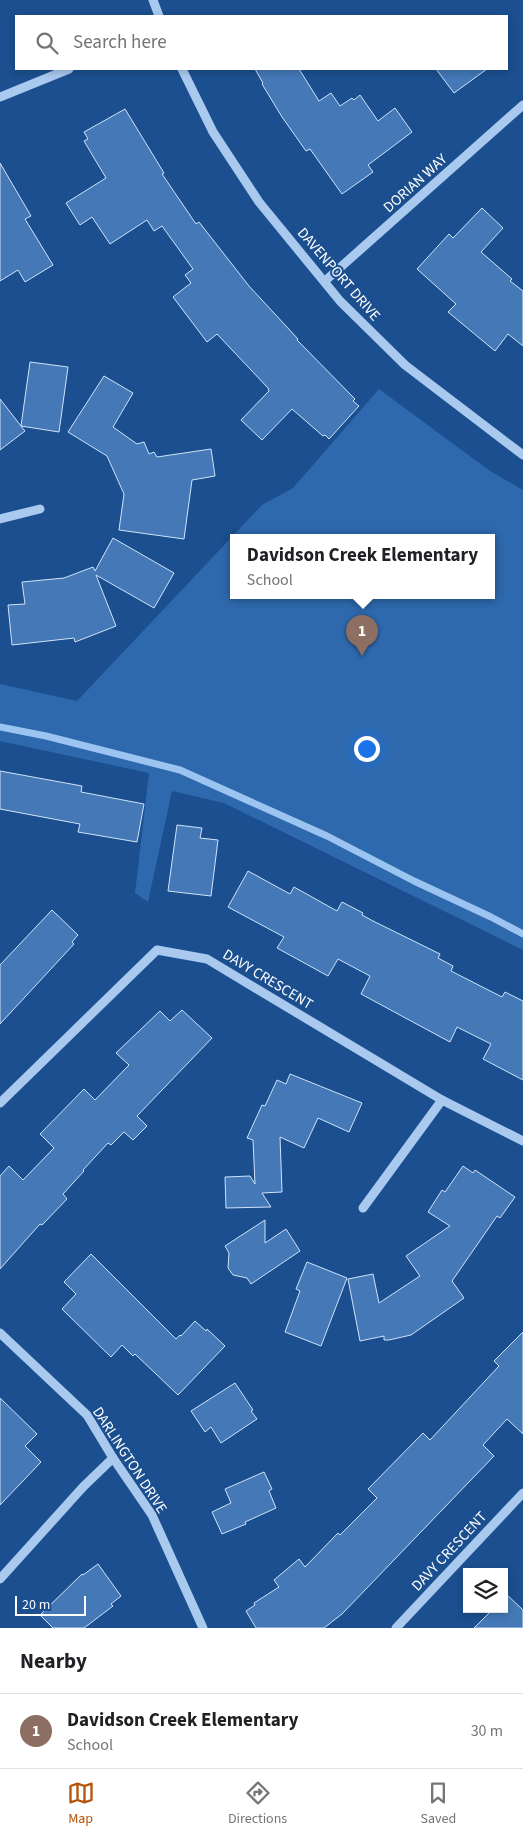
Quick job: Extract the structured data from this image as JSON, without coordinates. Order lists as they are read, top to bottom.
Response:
{
  "streets": {
    "street": [
      "DORIAN WAY",
      "DAVENPORT DRIVE",
      "DAVY CRESCENT",
      "DARLINGTON DRIVE"
    ]
  },
  "crossings": [
    ["DORIAN WAY", "DAVENPORT DRIVE"]
  ],
  "scale_bar": "20 m",
  "page": {
    "search": "Search here",
    "popup": ["Davidson Creek Elementary", "School"],
    "pins": "1",
    "scale": "20 m",
    "heading": "Nearby",
    "list": [
      {
        "mark": "1",
        "name": "Davidson Creek Elementary",
        "note": "School",
        "value": "30 m"
      }
    ],
    "nav": ["Map", "Directions", "Saved"]
  }
}
